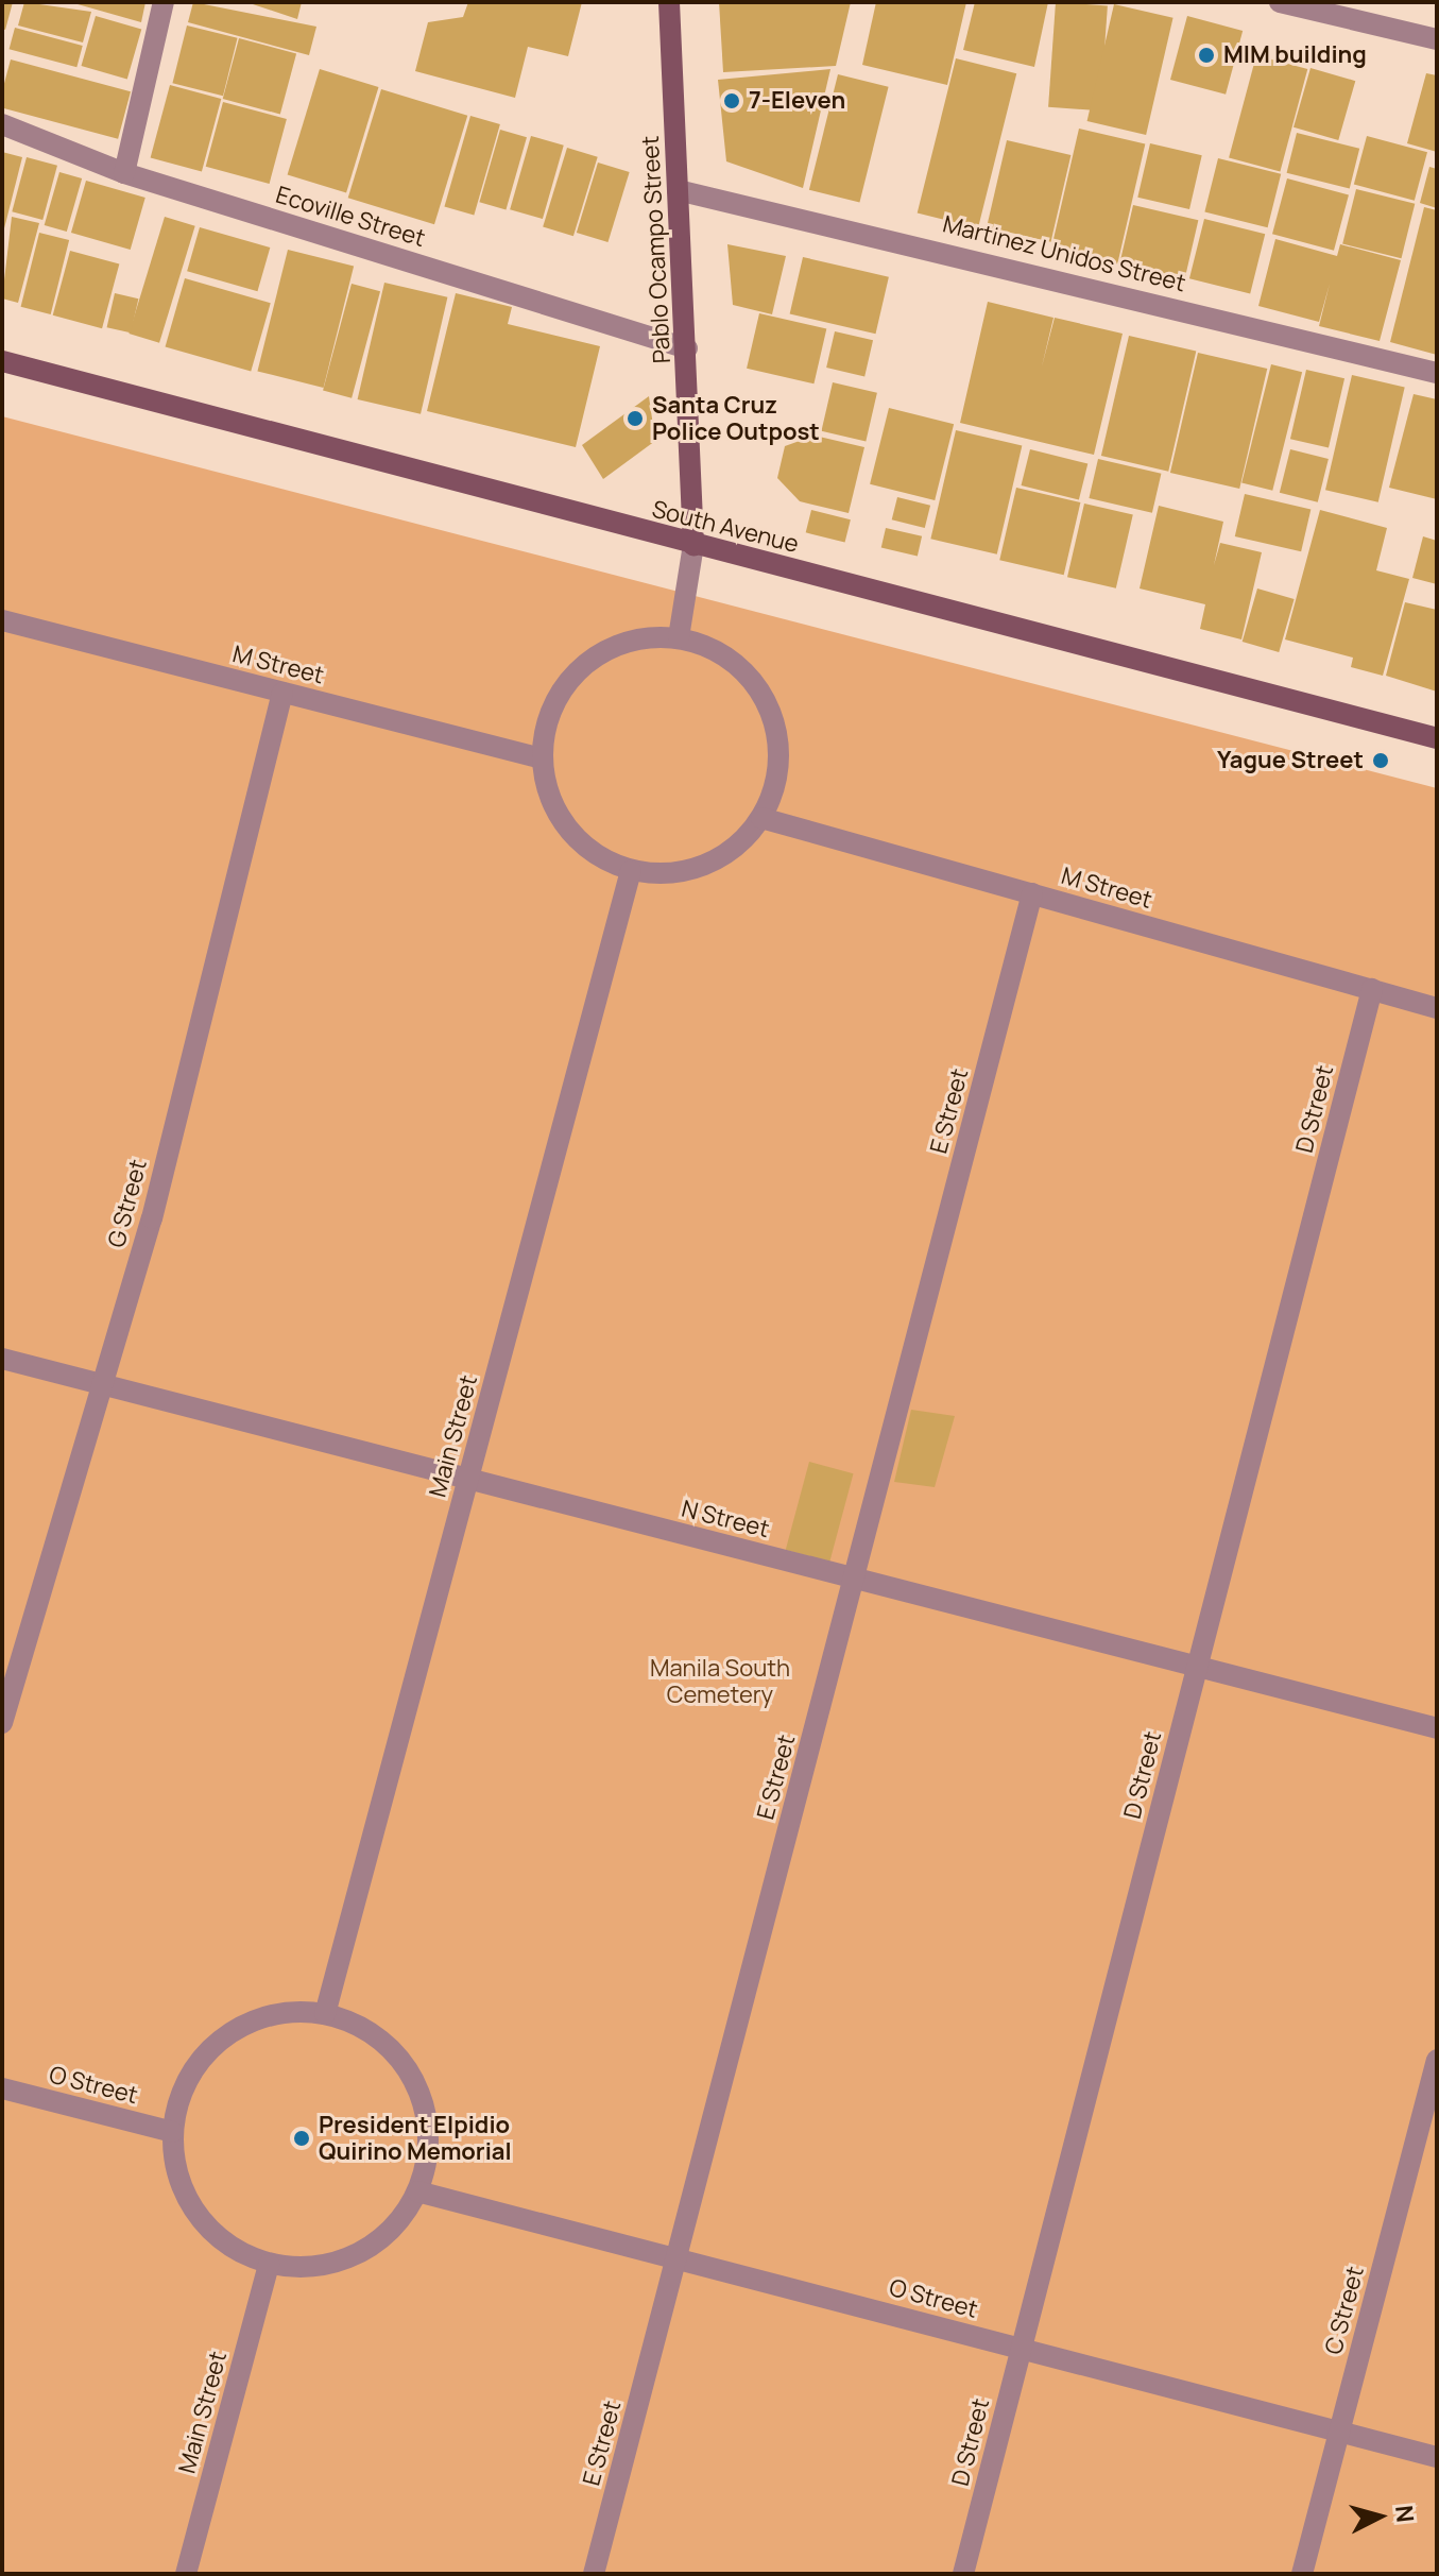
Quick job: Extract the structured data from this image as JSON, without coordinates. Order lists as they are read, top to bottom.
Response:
{
  "streets": {
    "main road": ["Pablo Ocampo Street", "South Avenue"],
    "street": [
      "Ecoville Street",
      "Martinez Unidos Street",
      "M Street",
      "D Street",
      "E Street",
      "G Street",
      "Main Street",
      "N Street",
      "O Street",
      "C Street"
    ]
  },
  "crossings": [
    ["Ecoville Street", "Pablo Ocampo Street"],
    ["Pablo Ocampo Street", "Martinez Unidos Street"],
    ["Pablo Ocampo Street", "South Avenue"],
    ["M Street", "D Street"],
    ["M Street", "E Street"],
    ["M Street", "G Street"],
    ["M Street", "Main Street"],
    ["D Street", "N Street"],
    ["D Street", "O Street"],
    ["E Street", "N Street"],
    ["E Street", "O Street"],
    ["G Street", "N Street"],
    ["Main Street", "N Street"],
    ["Main Street", "O Street"],
    ["O Street", "C Street"]
  ],
  "parks": ["Manila South Cemetery"],
  "places": [
    "MIM building",
    "7-Eleven",
    "Santa Cruz Police Outpost",
    "Yague Street",
    "President Elpidio Quirino Memorial"
  ],
  "north": "right"
}
